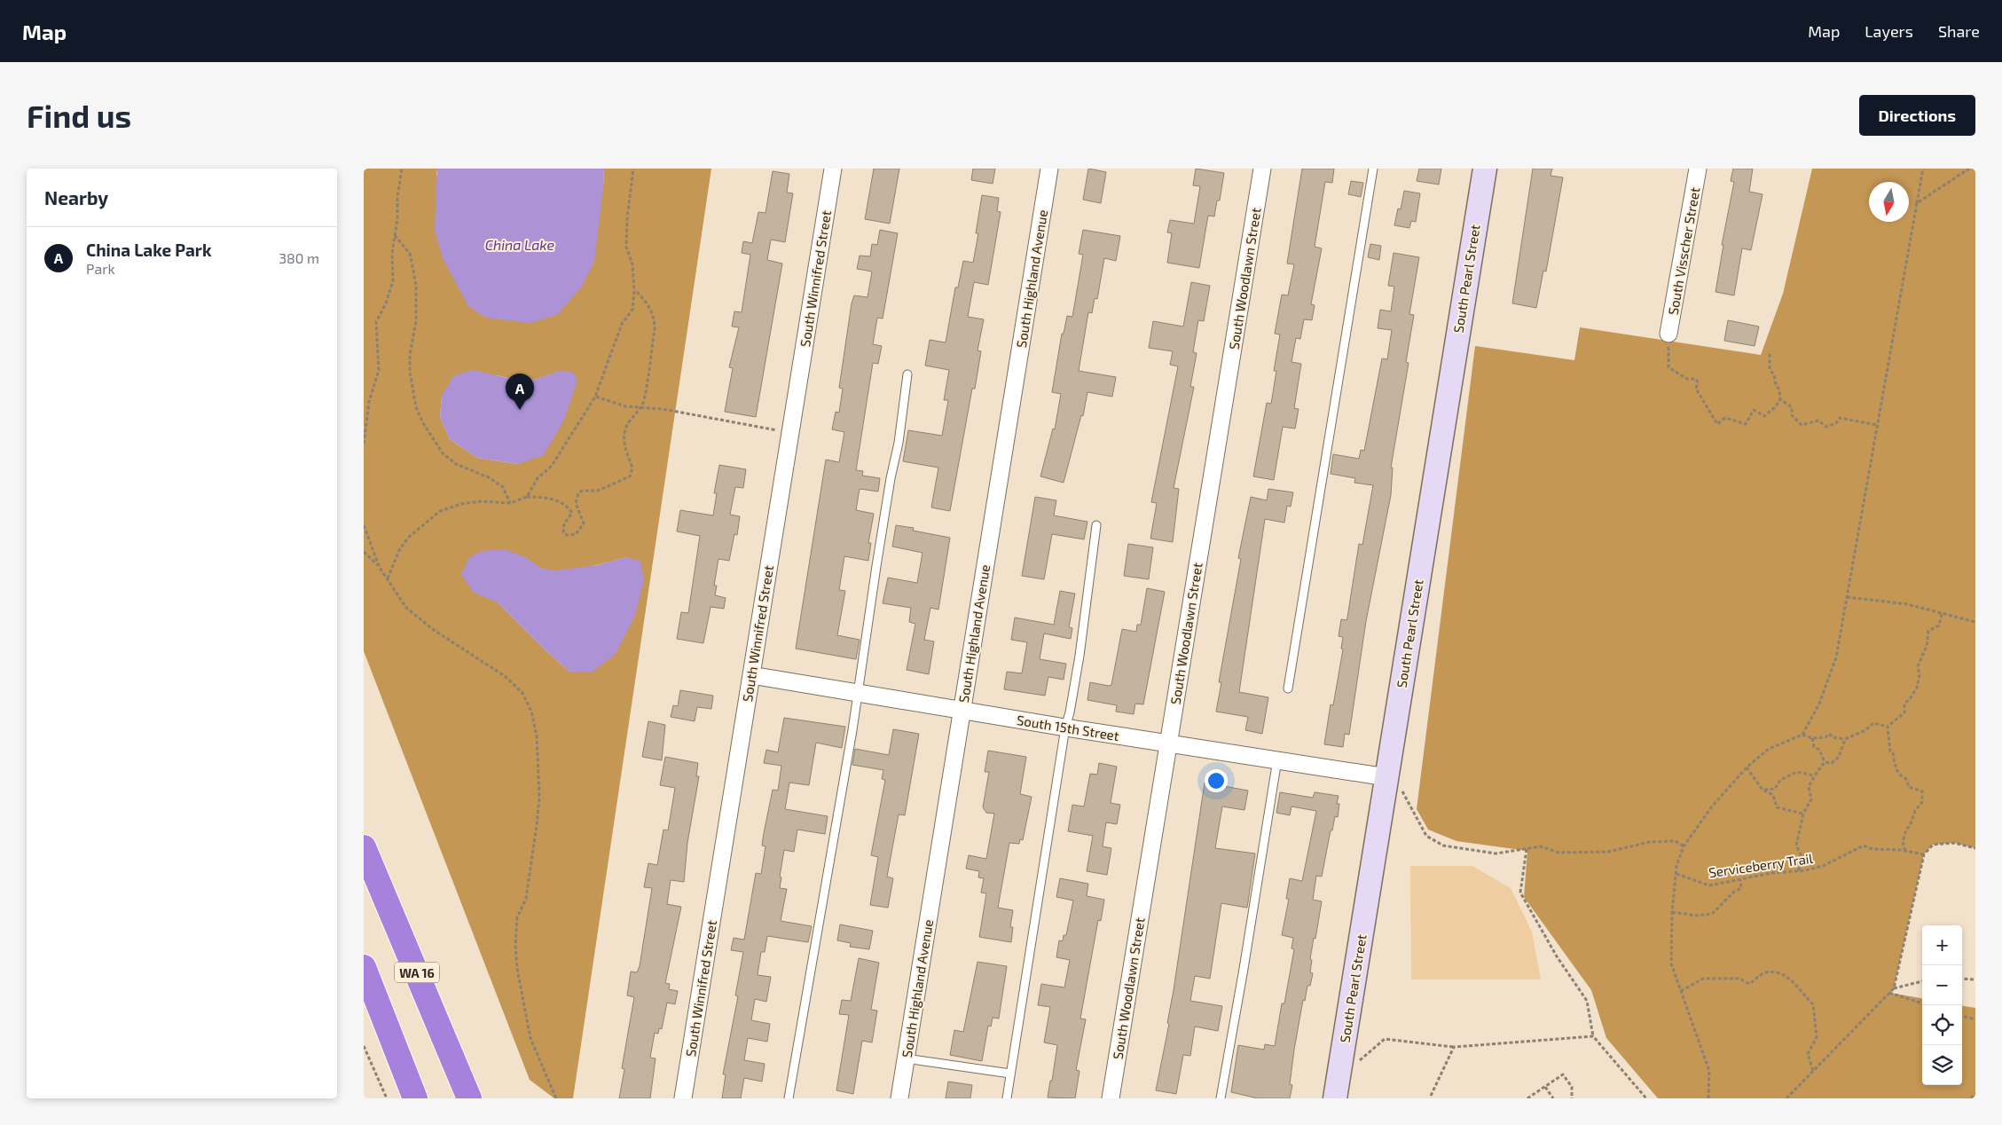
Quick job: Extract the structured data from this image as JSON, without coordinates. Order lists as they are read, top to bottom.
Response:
{
  "streets": {
    "highway": ["WA 16"],
    "street": [
      "South Visscher Street",
      "South Winnifred Street",
      "South Highland Avenue",
      "South Woodlawn Street",
      "South Pearl Street",
      "South 15th Street"
    ],
    "path": ["Serviceberry Trail"]
  },
  "crossings": [
    ["South Winnifred Street", "South 15th Street"],
    ["South Highland Avenue", "South 15th Street"],
    ["South Woodlawn Street", "South 15th Street"],
    ["South Pearl Street", "South 15th Street"]
  ],
  "water": ["China Lake"],
  "north": "bottom",
  "page": {
    "header": "Map",
    "nav": ["Map", "Layers", "Share"],
    "buttons": "Directions",
    "title": "Find us",
    "heading": "Nearby",
    "list": [
      {
        "mark": "A",
        "name": "China Lake Park",
        "note": "Park",
        "value": "380 m"
      }
    ],
    "pins": "A",
    "map_buttons": ["+", "−"]
  }
}
